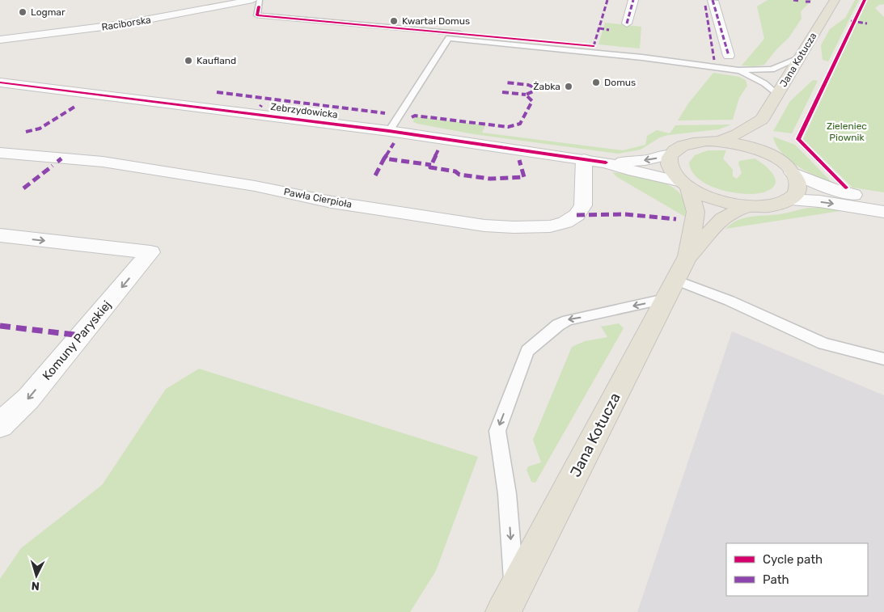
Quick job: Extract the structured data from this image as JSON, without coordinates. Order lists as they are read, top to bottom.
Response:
{
  "streets": {
    "main road": ["Jana Kotucza"],
    "street": [
      "Raciborska",
      "Zebrzydowicka",
      "Pawła Cierpioła",
      "Komuny Paryskiej"
    ]
  },
  "crossings": [
    ["Jana Kotucza", "Zebrzydowicka"],
    ["Zebrzydowicka", "Pawła Cierpioła"]
  ],
  "parks": ["Zieleniec Piownik"],
  "places": [
    "Logmar",
    "Kwartał Domus",
    "Kaufland",
    "Domus",
    "Żabka"
  ],
  "legend": ["Cycle path", "Path"],
  "north": "bottom"
}
